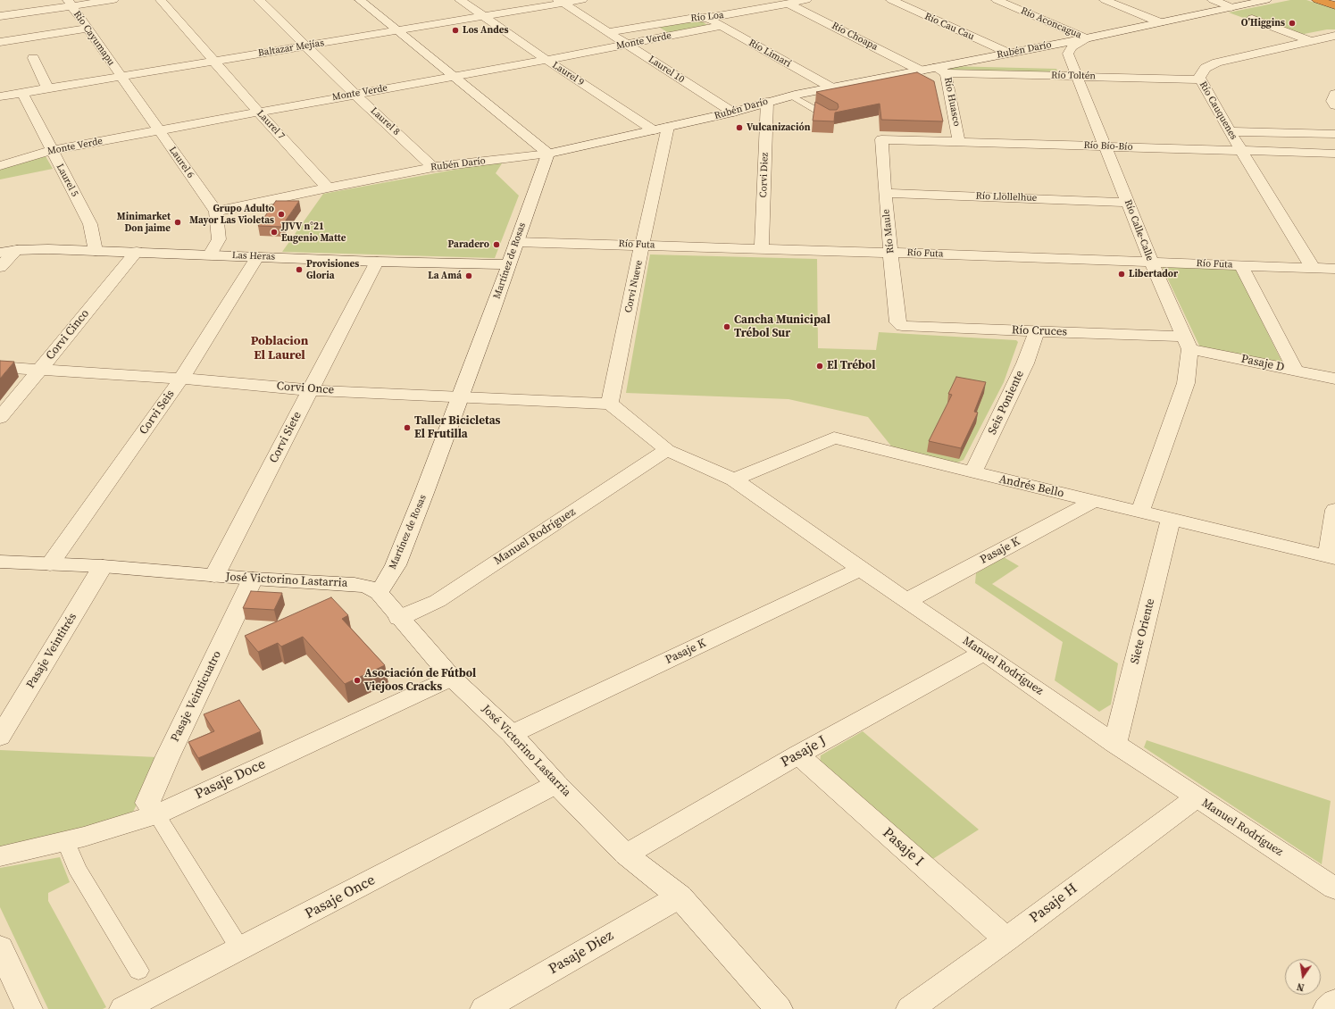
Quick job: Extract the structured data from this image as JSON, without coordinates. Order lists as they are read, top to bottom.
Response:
{
  "streets": {
    "street": [
      "Río Loa",
      "Río Aconcagua",
      "Río Cau Cau",
      "Río Choapa",
      "Río Cayumapu",
      "Monte Verde",
      "Baltazar Mejías",
      "Rubén Darío",
      "Río Limarí",
      "Laurel 10",
      "Laurel 9",
      "Río Toltén",
      "Río Huasco",
      "Río Cauquenes",
      "Laurel 8",
      "Laurel 7",
      "Río Bío-Bío",
      "Laurel 6",
      "Corvi Diez",
      "Laurel 5",
      "Río Llollelhue",
      "Río Calle-Calle",
      "Río Maule",
      "Río Futa",
      "Las Heras",
      "Martínez de Rosas",
      "Corvi Nueve",
      "Río Cruces",
      "Corvi Cinco",
      "Pasaje D",
      "Corvi Once",
      "Seis Poniente",
      "Corvi Seis",
      "Corvi Siete",
      "Andrés Bello",
      "Manuel Rodríguez",
      "Pasaje K",
      "José Victorino Lastarria",
      "Siete Oriente",
      "Pasaje Veintitrés",
      "Pasaje Veinticuatro",
      "Pasaje J",
      "Pasaje Doce",
      "Pasaje I",
      "Pasaje Once",
      "Pasaje H",
      "Pasaje Diez"
    ]
  },
  "crossings": [
    ["Río Loa", "Río Choapa"],
    ["Río Loa", "Río Limarí"],
    ["Río Loa", "Laurel 10"],
    ["Río Aconcagua", "Rubén Darío"],
    ["Río Aconcagua", "Río Calle-Calle"],
    ["Río Cau Cau", "Rubén Darío"],
    ["Río Choapa", "Rubén Darío"],
    ["Río Cayumapu", "Baltazar Mejías"],
    ["Río Cayumapu", "Laurel 6"],
    ["Monte Verde", "Río Limarí"],
    ["Monte Verde", "Laurel 10"],
    ["Monte Verde", "Laurel 9"],
    ["Monte Verde", "Laurel 8"],
    ["Monte Verde", "Laurel 7"],
    ["Monte Verde", "Laurel 6"],
    ["Monte Verde", "Laurel 5"],
    ["Baltazar Mejías", "Laurel 10"],
    ["Baltazar Mejías", "Laurel 9"],
    ["Baltazar Mejías", "Laurel 8"],
    ["Baltazar Mejías", "Laurel 7"],
    ["Baltazar Mejías", "Laurel 6"],
    ["Baltazar Mejías", "Laurel 5"],
    ["Rubén Darío", "Río Limarí"],
    ["Rubén Darío", "Laurel 10"],
    ["Rubén Darío", "Laurel 9"],
    ["Rubén Darío", "Río Toltén"],
    ["Rubén Darío", "Río Huasco"],
    ["Rubén Darío", "Laurel 8"],
    ["Rubén Darío", "Laurel 7"],
    ["Rubén Darío", "Laurel 6"],
    ["Rubén Darío", "Corvi Diez"],
    ["Rubén Darío", "Río Calle-Calle"],
    ["Rubén Darío", "Martínez de Rosas"],
    ["Rubén Darío", "Corvi Nueve"],
    ["Río Toltén", "Río Huasco"],
    ["Río Toltén", "Río Cauquenes"],
    ["Río Toltén", "Río Calle-Calle"],
    ["Río Huasco", "Río Bío-Bío"],
    ["Río Cauquenes", "Río Bío-Bío"],
    ["Río Cauquenes", "Río Futa"],
    ["Río Bío-Bío", "Río Calle-Calle"],
    ["Río Bío-Bío", "Río Maule"],
    ["Corvi Diez", "Río Futa"],
    ["Laurel 5", "Las Heras"],
    ["Río Llollelhue", "Río Calle-Calle"],
    ["Río Llollelhue", "Río Maule"],
    ["Río Calle-Calle", "Río Futa"],
    ["Río Calle-Calle", "Río Cruces"],
    ["Río Calle-Calle", "Pasaje D"],
    ["Río Calle-Calle", "Andrés Bello"],
    ["Río Maule", "Río Futa"],
    ["Río Maule", "Río Cruces"],
    ["Río Futa", "Martínez de Rosas"],
    ["Río Futa", "Corvi Nueve"],
    ["Las Heras", "Martínez de Rosas"],
    ["Las Heras", "Corvi Cinco"],
    ["Las Heras", "Corvi Seis"],
    ["Las Heras", "Corvi Siete"],
    ["Martínez de Rosas", "Corvi Once"],
    ["Martínez de Rosas", "José Victorino Lastarria"],
    ["Corvi Nueve", "Corvi Once"],
    ["Corvi Nueve", "Manuel Rodríguez"],
    ["Río Cruces", "Pasaje D"],
    ["Río Cruces", "Seis Poniente"],
    ["Corvi Cinco", "Corvi Once"],
    ["Corvi Once", "Corvi Seis"],
    ["Corvi Once", "Corvi Siete"],
    ["Corvi Once", "Manuel Rodríguez"],
    ["Seis Poniente", "Andrés Bello"],
    ["Corvi Seis", "José Victorino Lastarria"],
    ["Corvi Siete", "José Victorino Lastarria"],
    ["Andrés Bello", "Manuel Rodríguez"],
    ["Andrés Bello", "Pasaje K"],
    ["Andrés Bello", "Siete Oriente"],
    ["Manuel Rodríguez", "Pasaje K"],
    ["Manuel Rodríguez", "José Victorino Lastarria"],
    ["Manuel Rodríguez", "Siete Oriente"],
    ["Manuel Rodríguez", "Pasaje J"],
    ["Manuel Rodríguez", "Pasaje H"],
    ["Pasaje K", "José Victorino Lastarria"],
    ["José Victorino Lastarria", "Pasaje Veintitrés"],
    ["José Victorino Lastarria", "Pasaje Veinticuatro"],
    ["José Victorino Lastarria", "Pasaje J"],
    ["José Victorino Lastarria", "Pasaje Doce"],
    ["José Victorino Lastarria", "Pasaje Once"],
    ["José Victorino Lastarria", "Pasaje Diez"],
    ["Pasaje Veinticuatro", "Pasaje Doce"],
    ["Pasaje J", "Pasaje I"],
    ["Pasaje I", "Pasaje H"]
  ],
  "districts": ["Poblacion El Laurel"],
  "places": [
    "O’Higgins",
    "Los Andes",
    "Vulcanización",
    "Grupo Adulto Mayor Las Violetas",
    "Minimarket Don jaime",
    "JJVV n°21 Eugenio Matte",
    "Paradero",
    "Provisiones Gloria",
    "Libertador",
    "La Amá",
    "Cancha Municipal Trébol Sur",
    "El Trébol",
    "Taller Bicicletas El Frutilla",
    "Asociación de Fútbol Viejoos Cracks"
  ],
  "north": "bottom"
}
